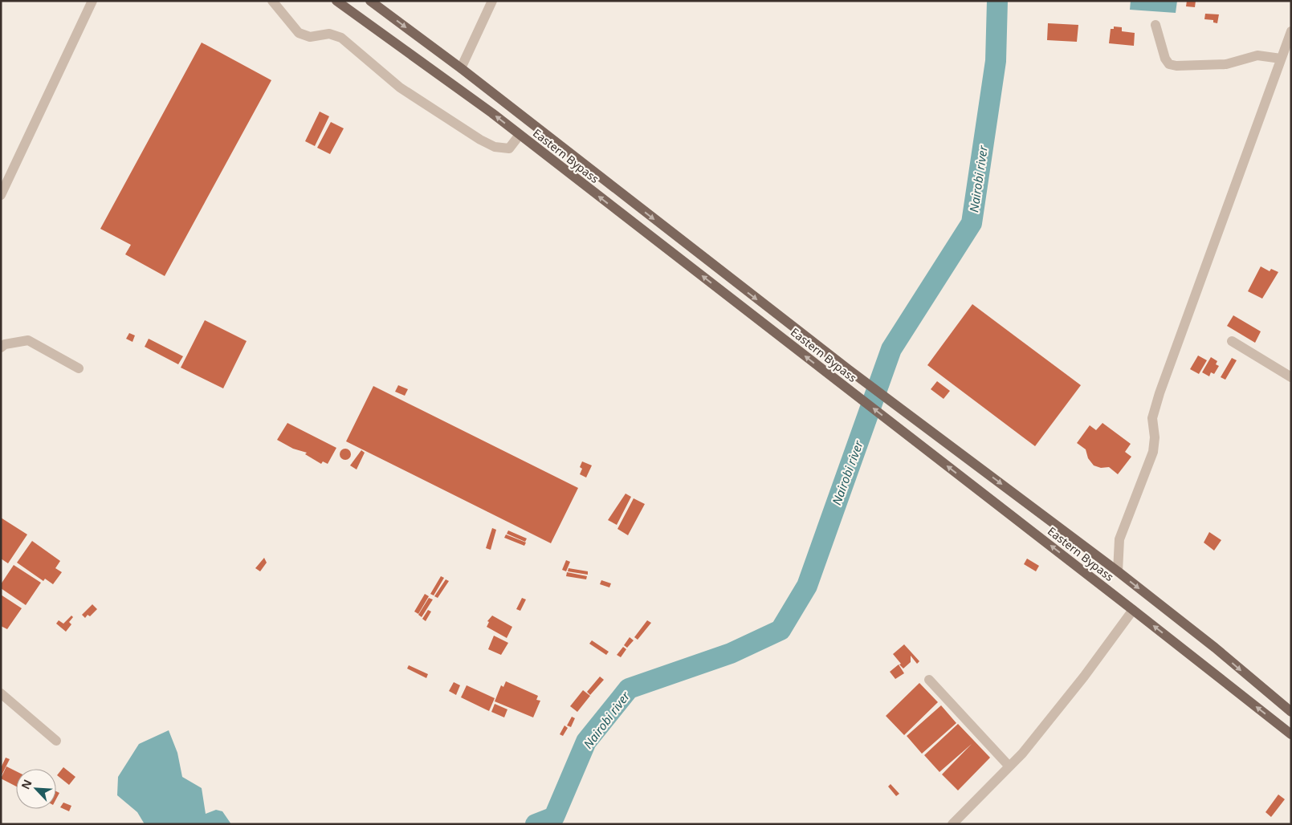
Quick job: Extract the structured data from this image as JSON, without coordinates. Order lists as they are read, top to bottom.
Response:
{
  "streets": {
    "main road": ["Eastern Bypass"]
  },
  "water": ["Nairobi river"],
  "north": "top left"
}
